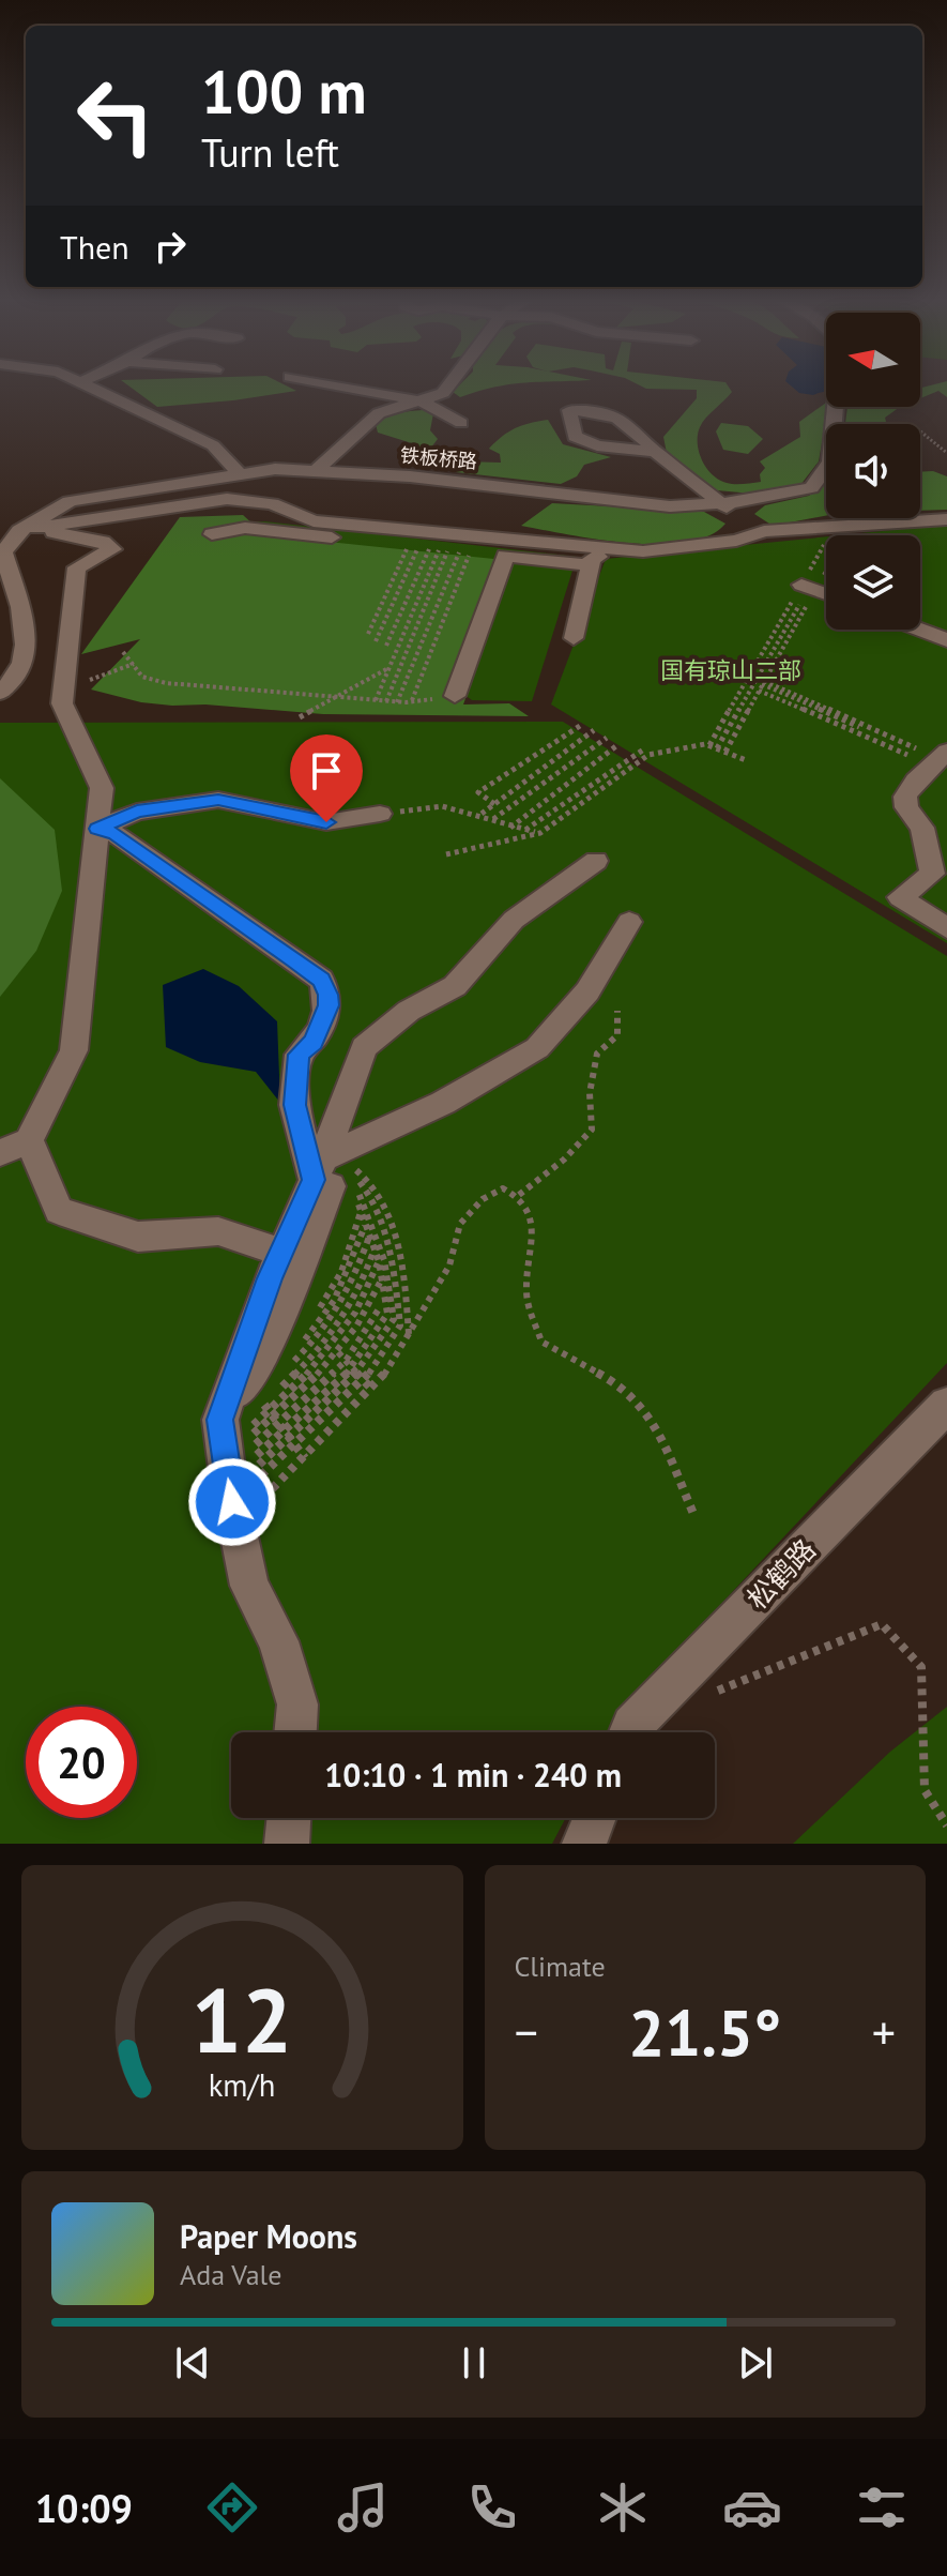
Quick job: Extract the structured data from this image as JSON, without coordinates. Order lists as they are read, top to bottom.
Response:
{
  "streets": {
    "street": ["铁板桥路", "松鹤路"]
  },
  "parks": ["国有琼山二部"],
  "north": "left",
  "page": {
    "turn": ["100 m", "Turn left"],
    "then": "Then",
    "limit": "20",
    "trip": "10:10 · 1 min · 240 m",
    "tile": "Climate",
    "heat": ["−", "21.5°", "+"],
    "song": ["Paper Moons", "Ada Vale"],
    "tabs": "10:09",
    "gauge": ["12", "km/h"]
  }
}
